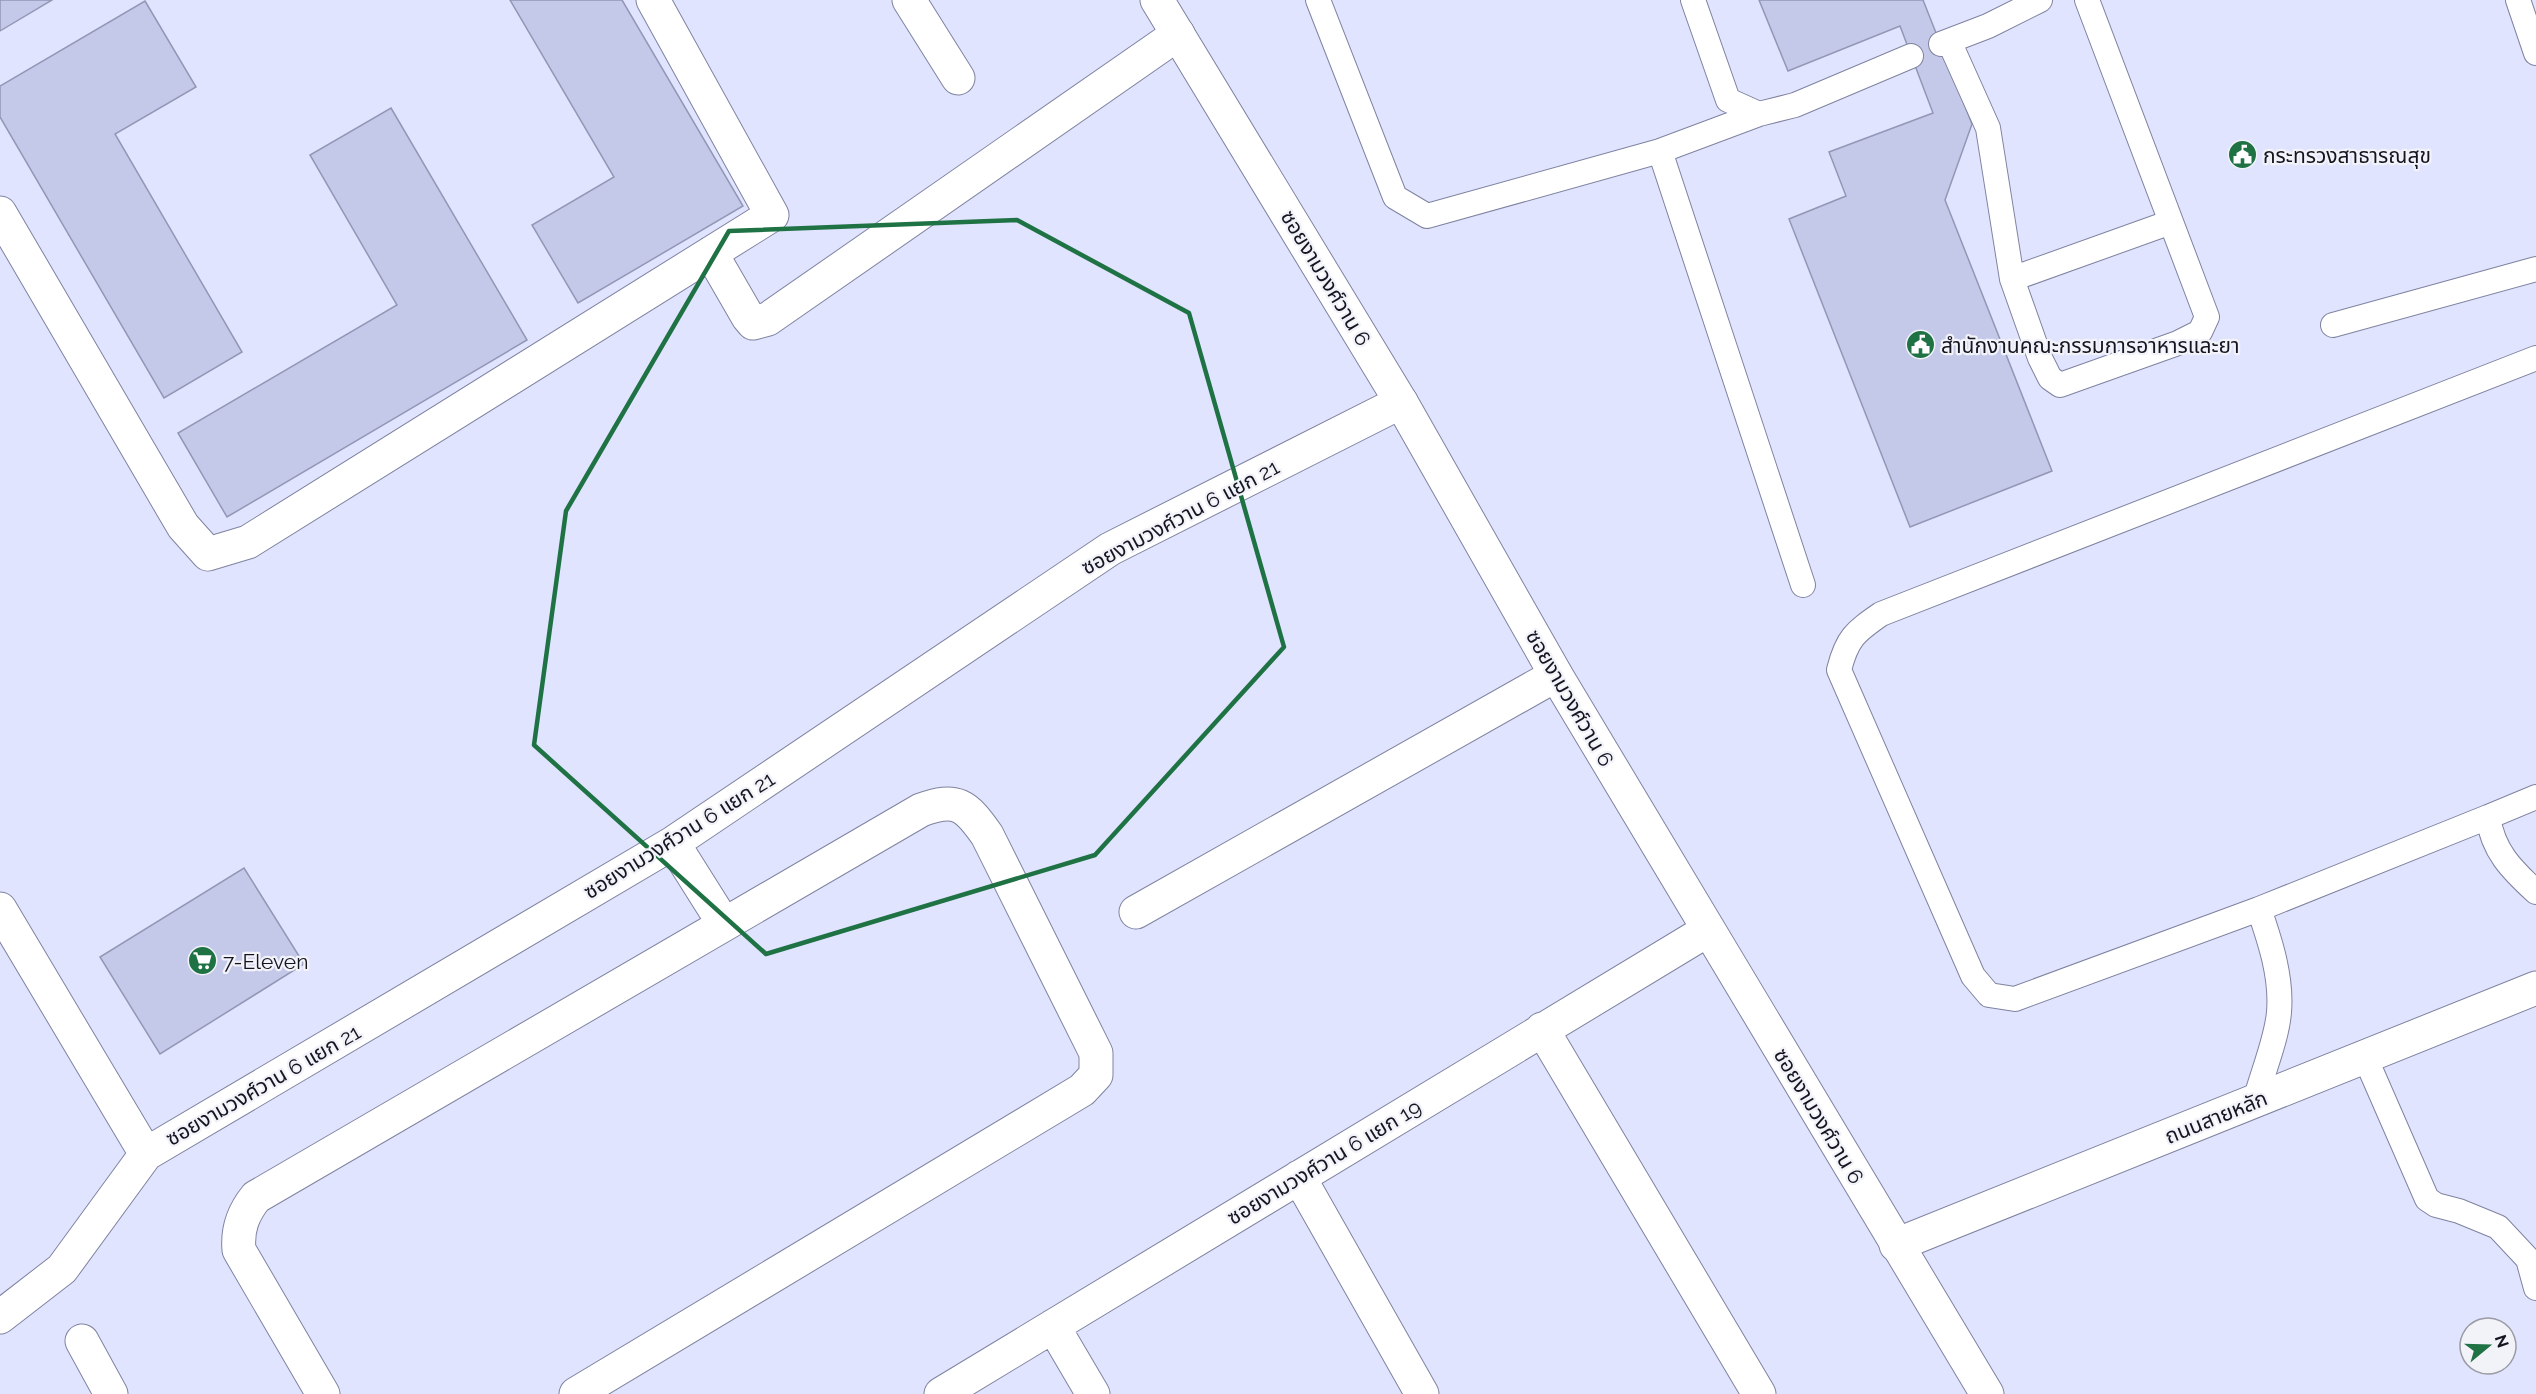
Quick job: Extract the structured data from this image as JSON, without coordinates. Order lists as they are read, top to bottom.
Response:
{
  "streets": {
    "street": [
      "ซอยงามวงศ์วาน 6",
      "ซอยงามวงศ์วาน 6 แยก 21",
      "ถนนสายหลัก",
      "ซอยงามวงศ์วาน 6 แยก 19"
    ]
  },
  "crossings": [
    ["ซอยงามวงศ์วาน 6", "ซอยงามวงศ์วาน 6 แยก 21"],
    ["ซอยงามวงศ์วาน 6", "ถนนสายหลัก"],
    ["ซอยงามวงศ์วาน 6", "ซอยงามวงศ์วาน 6 แยก 19"]
  ],
  "places": {
    "public building": ["กระทรวงสาธารณสุข", "สำนักงานคณะกรรมการอาหารและยา"],
    "supermarket": ["7-Eleven"]
  },
  "north": "right"
}
